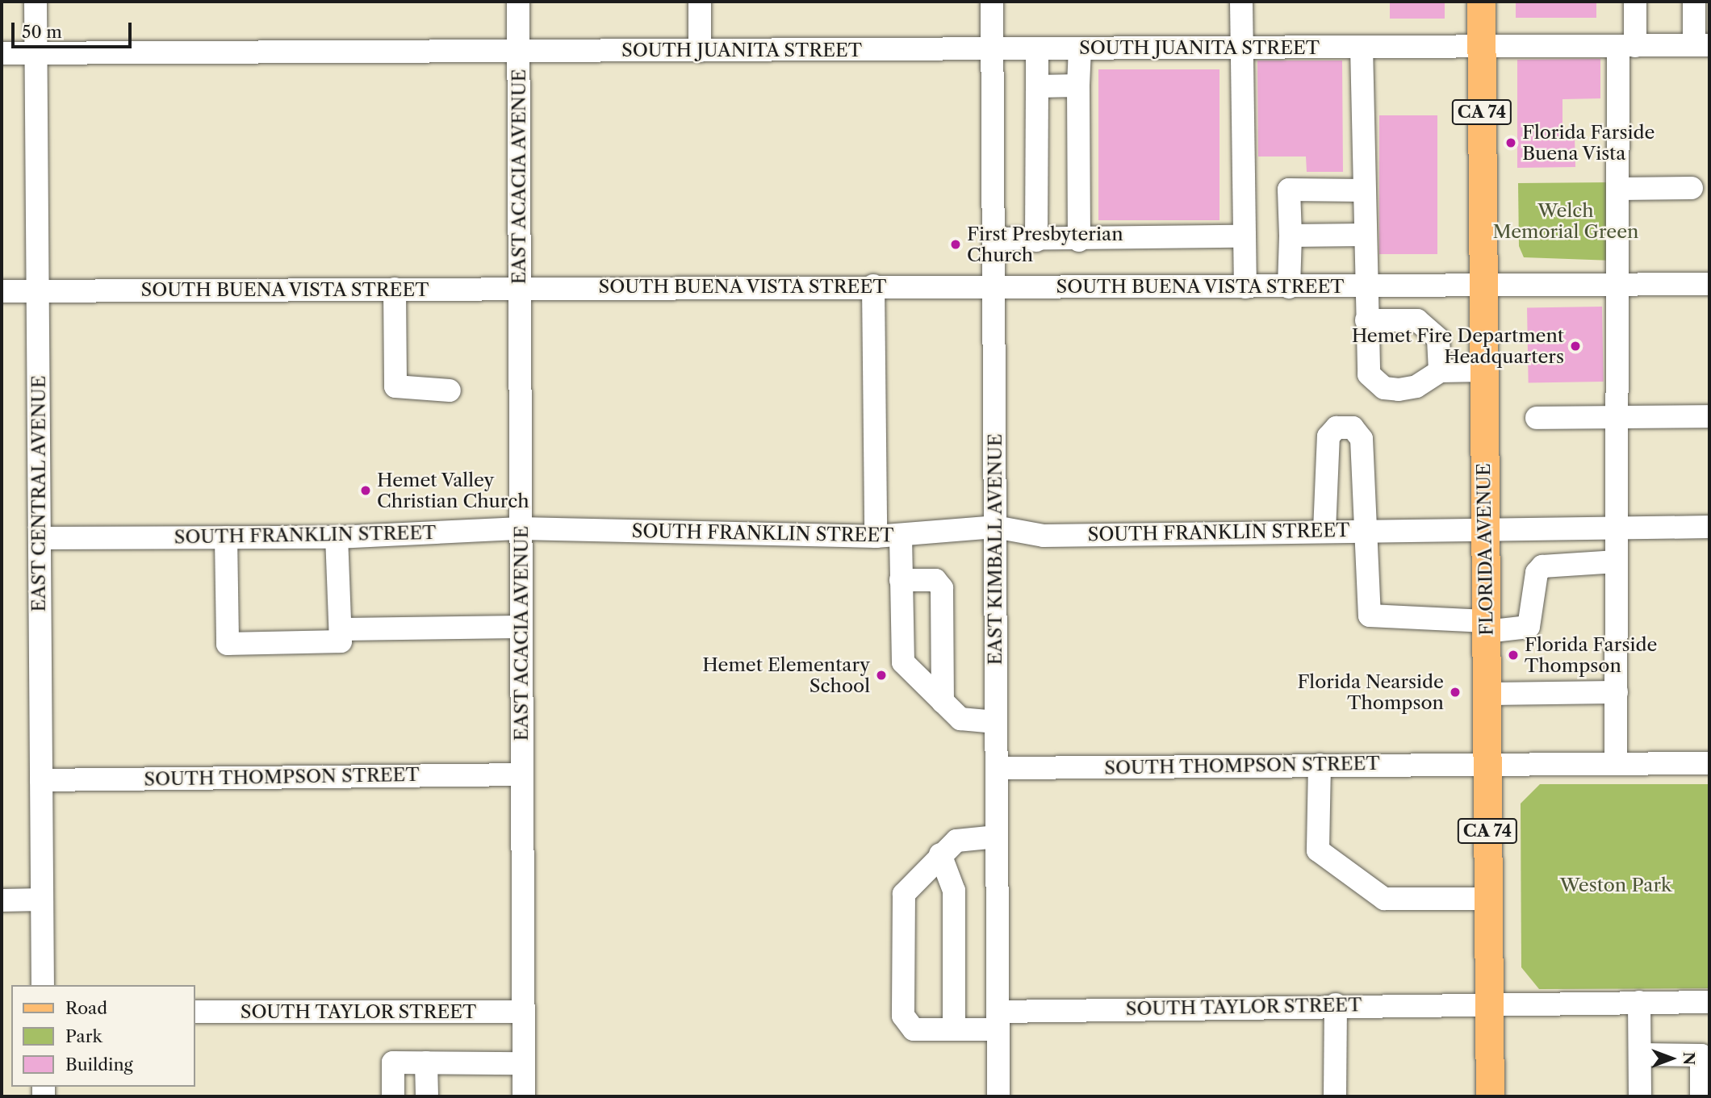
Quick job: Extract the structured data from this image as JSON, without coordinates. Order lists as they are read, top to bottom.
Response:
{
  "streets": {
    "main road": ["CA 74", "FLORIDA AVENUE"],
    "street": [
      "SOUTH JUANITA STREET",
      "EAST ACACIA AVENUE",
      "SOUTH BUENA VISTA STREET",
      "EAST CENTRAL AVENUE",
      "SOUTH FRANKLIN STREET",
      "EAST KIMBALL AVENUE",
      "SOUTH THOMPSON STREET",
      "SOUTH TAYLOR STREET"
    ]
  },
  "crossings": [
    ["SOUTH JUANITA STREET", "EAST ACACIA AVENUE"],
    ["SOUTH JUANITA STREET", "EAST CENTRAL AVENUE"],
    ["SOUTH JUANITA STREET", "EAST KIMBALL AVENUE"],
    ["SOUTH JUANITA STREET", "FLORIDA AVENUE"],
    ["EAST ACACIA AVENUE", "SOUTH BUENA VISTA STREET"],
    ["EAST ACACIA AVENUE", "SOUTH FRANKLIN STREET"],
    ["EAST ACACIA AVENUE", "SOUTH THOMPSON STREET"],
    ["EAST ACACIA AVENUE", "SOUTH TAYLOR STREET"],
    ["SOUTH BUENA VISTA STREET", "EAST CENTRAL AVENUE"],
    ["SOUTH BUENA VISTA STREET", "EAST KIMBALL AVENUE"],
    ["SOUTH BUENA VISTA STREET", "FLORIDA AVENUE"],
    ["EAST CENTRAL AVENUE", "SOUTH FRANKLIN STREET"],
    ["EAST CENTRAL AVENUE", "SOUTH THOMPSON STREET"],
    ["SOUTH FRANKLIN STREET", "EAST KIMBALL AVENUE"],
    ["SOUTH FRANKLIN STREET", "FLORIDA AVENUE"],
    ["EAST KIMBALL AVENUE", "SOUTH THOMPSON STREET"],
    ["EAST KIMBALL AVENUE", "SOUTH TAYLOR STREET"],
    ["FLORIDA AVENUE", "SOUTH THOMPSON STREET"],
    ["FLORIDA AVENUE", "SOUTH TAYLOR STREET"]
  ],
  "parks": ["Welch Memorial Green", "Weston Park"],
  "places": [
    "Florida Farside Buena Vista",
    "First Presbyterian Church",
    "Hemet Fire Department Headquarters",
    "Hemet Valley Christian Church",
    "Florida Farside Thompson",
    "Hemet Elementary School",
    "Florida Nearside Thompson"
  ],
  "legend": ["Road", "Park", "Building"],
  "scale_bar": "50 m",
  "north": "right"
}
